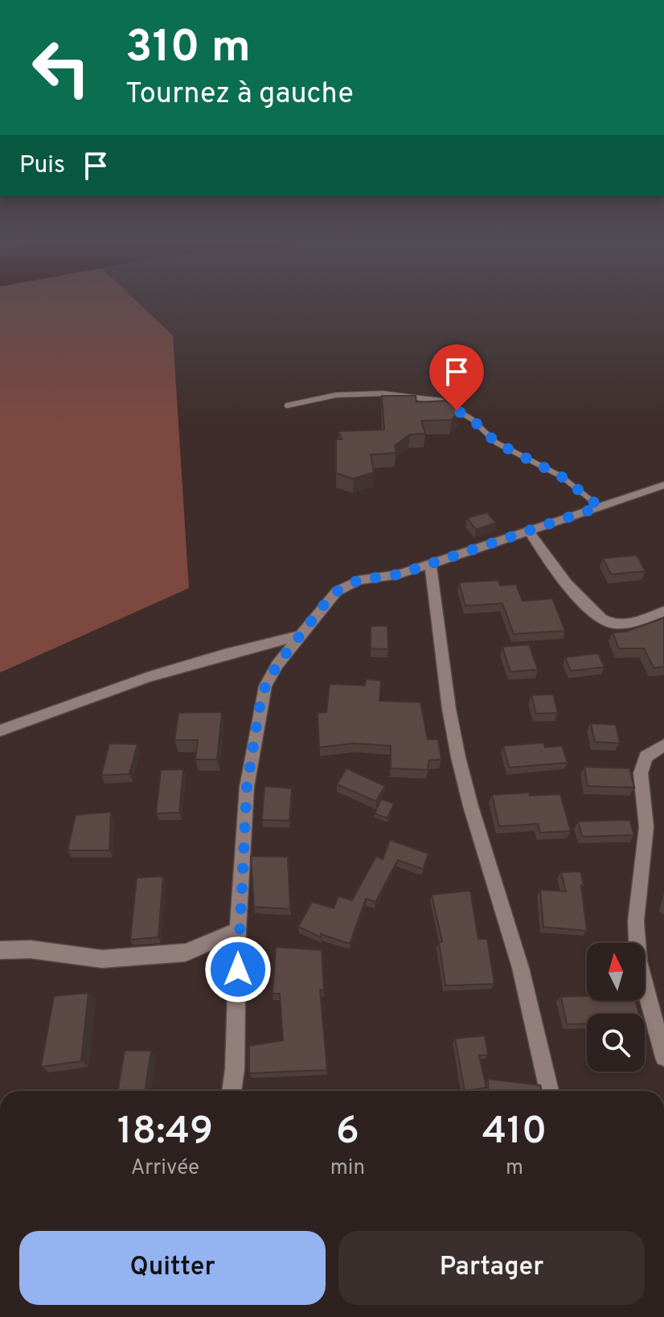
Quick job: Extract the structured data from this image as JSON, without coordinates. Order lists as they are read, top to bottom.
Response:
{
  "north": "top",
  "page": {
    "turn": ["310 m", "Tournez à gauche"],
    "then": "Puis",
    "eta": [
      "18:49",
      "Arrivée",
      "6",
      "min",
      "410",
      "m"
    ],
    "buttons": ["Quitter", "Partager"]
  }
}
